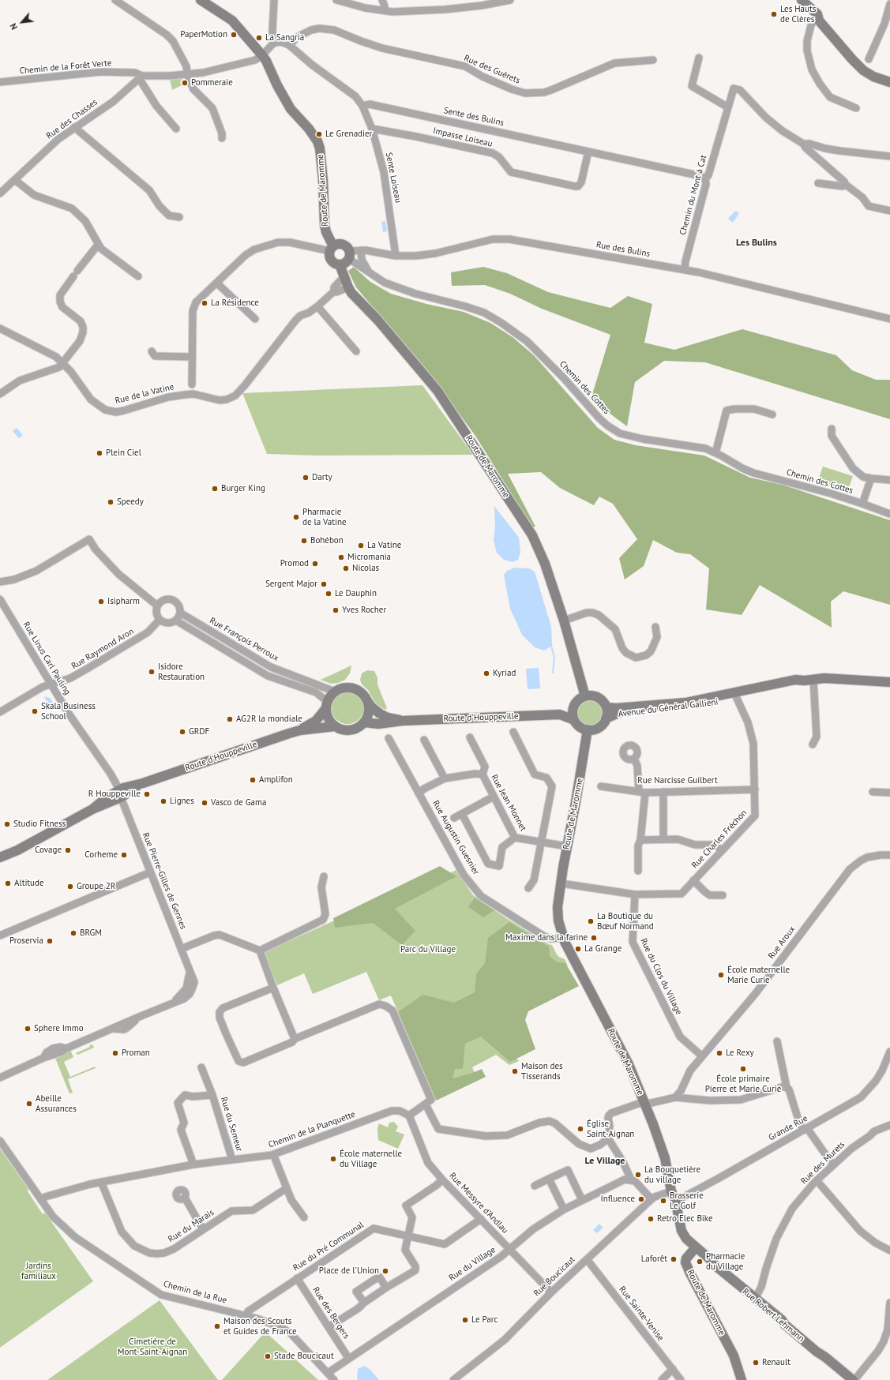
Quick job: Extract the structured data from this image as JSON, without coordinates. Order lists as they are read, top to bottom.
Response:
{
  "streets": {
    "street": [
      "Chemin de la Forêt Verte",
      "Rue des Guérets",
      "Sente des Bulins",
      "Rue des Chasses",
      "Impasse Loiseau",
      "Sente Loiseau",
      "Route de Maromme",
      "Chemin du Mont à Cat",
      "Rue des Bulins",
      "Chemin des Cottes",
      "Rue de la Vatine",
      "Rue François Perroux",
      "Rue Raymond Aron",
      "Rue Linus Carl Pauling",
      "Avenue du Général Gallieni",
      "Route d'Houppeville",
      "Rue Narcisse Guilbert",
      "Rue Jean Monnet",
      "Rue Augustin Guesnier",
      "Rue Charles Fréchon",
      "Rue Pierre-Gilles de Gennes",
      "Rue Aroux",
      "Rue du Clos du Village",
      "Rue du Semeur",
      "Grande Rue",
      "Chemin de la Planquette",
      "Rue des Murets",
      "Rue Messyre d'Andlau",
      "Rue du Marais",
      "Rue du Pré Communal",
      "Rue du Village",
      "Rue Boucicaut",
      "Chemin de la Rue",
      "Rue des Bergers",
      "Rue Sainte-Venise",
      "Rue Robert Lehmann"
    ]
  },
  "crossings": [
    ["Chemin de la Forêt Verte", "Rue des Chasses"],
    ["Chemin de la Forêt Verte", "Route de Maromme"],
    ["Sente des Bulins", "Impasse Loiseau"],
    ["Sente des Bulins", "Sente Loiseau"],
    ["Sente des Bulins", "Chemin du Mont à Cat"],
    ["Impasse Loiseau", "Sente Loiseau"],
    ["Sente Loiseau", "Rue des Bulins"],
    ["Route de Maromme", "Rue des Bulins"],
    ["Route de Maromme", "Chemin des Cottes"],
    ["Route de Maromme", "Rue de la Vatine"],
    ["Route de Maromme", "Avenue du Général Gallieni"],
    ["Route de Maromme", "Route d'Houppeville"],
    ["Route de Maromme", "Rue Jean Monnet"],
    ["Route de Maromme", "Rue Augustin Guesnier"],
    ["Route de Maromme", "Rue Charles Fréchon"],
    ["Route de Maromme", "Grande Rue"],
    ["Route de Maromme", "Rue Boucicaut"],
    ["Route de Maromme", "Rue Robert Lehmann"],
    ["Chemin du Mont à Cat", "Rue des Bulins"],
    ["Rue des Bulins", "Chemin des Cottes"],
    ["Rue François Perroux", "Rue Raymond Aron"],
    ["Rue François Perroux", "Route d'Houppeville"],
    ["Rue Raymond Aron", "Rue Linus Carl Pauling"],
    ["Rue Linus Carl Pauling", "Route d'Houppeville"],
    ["Rue Linus Carl Pauling", "Rue Pierre-Gilles de Gennes"],
    ["Avenue du Général Gallieni", "Route d'Houppeville"],
    ["Avenue du Général Gallieni", "Rue Charles Fréchon"],
    ["Route d'Houppeville", "Rue Pierre-Gilles de Gennes"],
    ["Rue Narcisse Guilbert", "Rue Charles Fréchon"],
    ["Rue Jean Monnet", "Rue Augustin Guesnier"],
    ["Rue Charles Fréchon", "Rue du Clos du Village"],
    ["Rue Aroux", "Rue du Clos du Village"],
    ["Rue du Semeur", "Chemin de la Planquette"],
    ["Grande Rue", "Rue Boucicaut"],
    ["Chemin de la Planquette", "Rue Messyre d'Andlau"],
    ["Chemin de la Planquette", "Rue du Marais"],
    ["Chemin de la Planquette", "Chemin de la Rue"],
    ["Rue des Murets", "Rue Robert Lehmann"],
    ["Rue Messyre d'Andlau", "Rue du Pré Communal"],
    ["Rue Messyre d'Andlau", "Rue du Village"],
    ["Rue Messyre d'Andlau", "Rue Boucicaut"],
    ["Rue du Pré Communal", "Chemin de la Rue"],
    ["Rue du Pré Communal", "Rue des Bergers"],
    ["Rue du Village", "Chemin de la Rue"],
    ["Rue du Village", "Rue des Bergers"],
    ["Rue Boucicaut", "Rue Sainte-Venise"]
  ],
  "districts": ["Les Bulins", "Le Village"],
  "parks": ["Parc du Village", "Jardins familiaux", "Cimetière de Mont-Saint-Aignan"],
  "places": [
    "Les Hauts de Clères",
    "PaperMotion",
    "La Sangria",
    "Pommeraie",
    "Le Grenadier",
    "La Résidence",
    "Plein Ciel",
    "Darty",
    "Burger King",
    "Speedy",
    "Pharmacie de la Vatine",
    "Bohébon",
    "La Vatine",
    "Micromania",
    "Promod",
    "Nicolas",
    "Sergent Major",
    "Le Dauphin",
    "Isipharm",
    "Yves Rocher",
    "Isidore Restauration",
    "Kyriad",
    "Skala Business School",
    "AG2R la mondiale",
    "GRDF",
    "Amplifon",
    "R Houppeville",
    "Lignes",
    "Vasco de Gama",
    "Studio Fitness",
    "Covage",
    "Corheme",
    "Altitude",
    "Groupe 2R",
    "La Boutique du Bœuf Normand",
    "BRGM",
    "Maxime dans la farine",
    "Proservia",
    "La Grange",
    "École maternelle Marie Curie",
    "Sphere Immo",
    "Proman",
    "Le Rexy",
    "École primaire Pierre et Marie Curie",
    "Maison des Tisserands",
    "Abeille Assurances",
    "Église Saint-Aignan",
    "École maternelle du Village",
    "La Bouquetière du village",
    "Influence",
    "Brasserie Le Golf",
    "Retro Elec Bike",
    "Laforêt",
    "Pharmacie du Village",
    "Place de l'Union",
    "Le Parc",
    "Maison des Scouts et Guides de France",
    "Stade Boucicaut",
    "Renault"
  ],
  "north": "bottom left"
}
